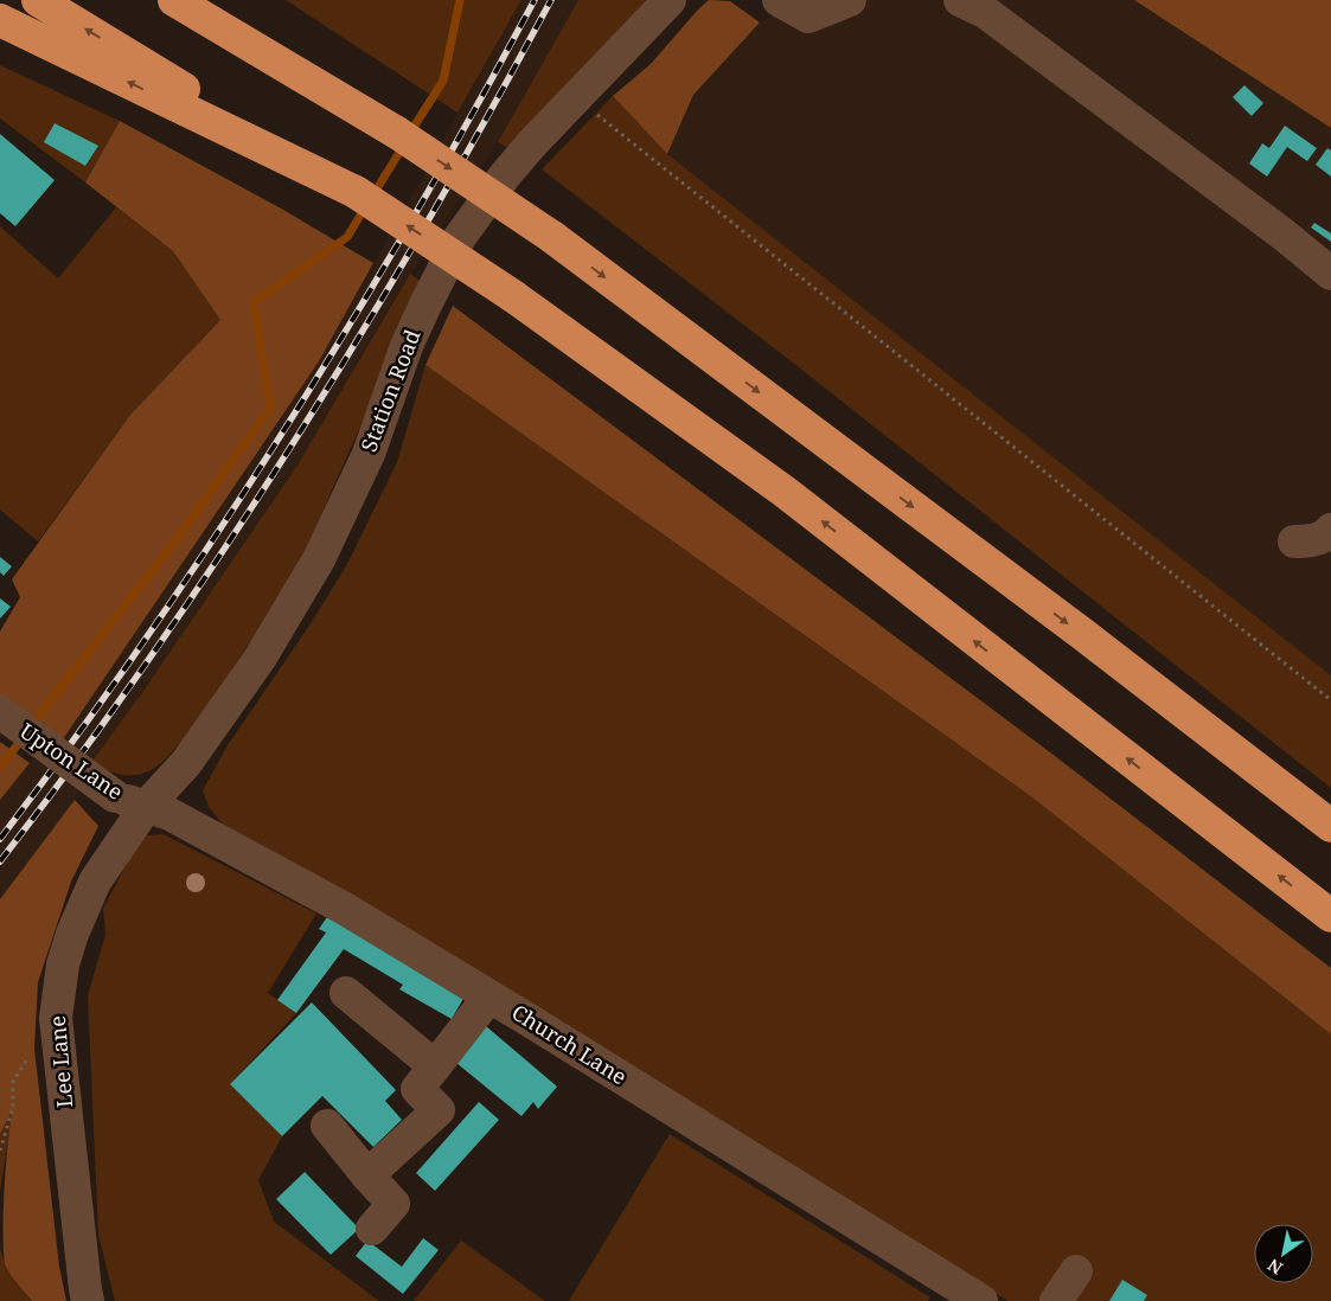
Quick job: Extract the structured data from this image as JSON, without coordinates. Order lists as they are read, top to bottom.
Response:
{
  "streets": {
    "street": [
      "Station Road",
      "Upton Lane",
      "Church Lane",
      "Lee Lane"
    ]
  },
  "crossings": [
    ["Station Road", "Upton Lane"],
    ["Station Road", "Church Lane"],
    ["Station Road", "Lee Lane"],
    ["Upton Lane", "Church Lane"],
    ["Upton Lane", "Lee Lane"],
    ["Church Lane", "Lee Lane"]
  ],
  "north": "bottom left"
}
